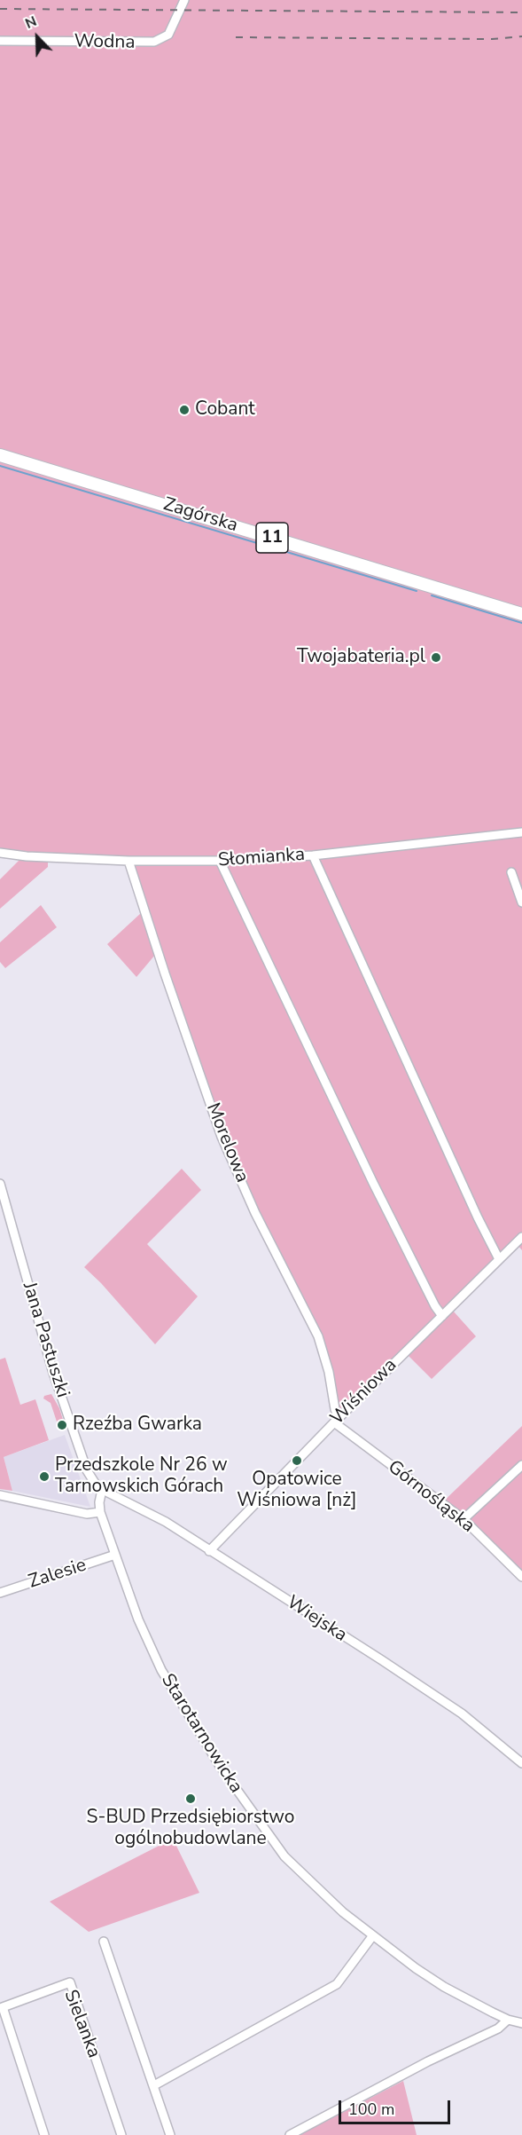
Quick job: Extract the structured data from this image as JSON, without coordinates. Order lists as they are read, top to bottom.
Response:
{
  "streets": {
    "highway": ["Zagórska", "11"],
    "street": [
      "Wodna",
      "Słomianka",
      "Morelowa",
      "Jana Pastuszki",
      "Wiśniowa",
      "Górnośląska",
      "Zalesie",
      "Wiejska",
      "Starotarnowicka",
      "Sielanka"
    ]
  },
  "crossings": [
    ["Słomianka", "Morelowa"],
    ["Morelowa", "Wiśniowa"],
    ["Morelowa", "Górnośląska"],
    ["Jana Pastuszki", "Wiejska"],
    ["Jana Pastuszki", "Starotarnowicka"],
    ["Wiśniowa", "Górnośląska"],
    ["Wiśniowa", "Wiejska"],
    ["Zalesie", "Starotarnowicka"],
    ["Wiejska", "Starotarnowicka"]
  ],
  "places": [
    "Cobant",
    "Twojabateria.pl",
    "Rzeźba Gwarka",
    "Opatowice Wiśniowa [nż]",
    "Przedszkole Nr 26 w Tarnowskich Górach",
    "S-BUD Przedsiębiorstwo ogólnobudowlane"
  ],
  "scale_bar": "100 m",
  "north": "top left"
}
